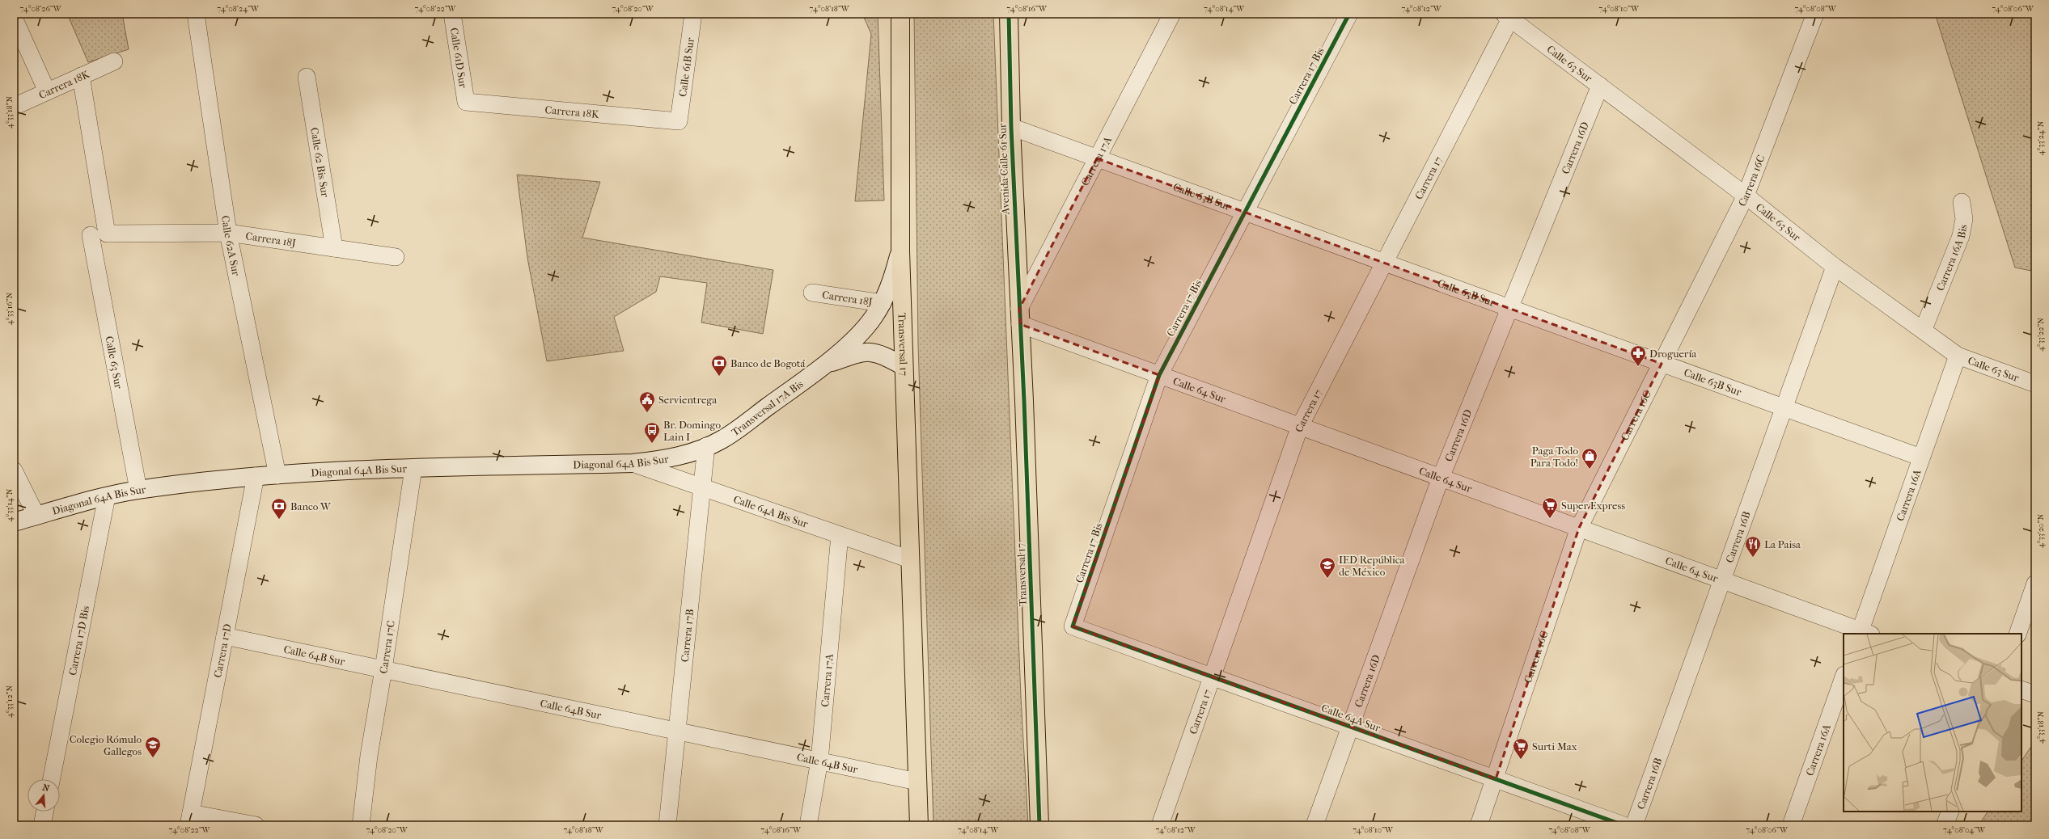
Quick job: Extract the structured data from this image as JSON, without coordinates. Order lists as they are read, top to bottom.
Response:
{
  "streets": {
    "highway": ["Avenida Calle 61 Sur", "Transversal 17"],
    "street": [
      "Calle 61D Sur",
      "Calle 63 Sur",
      "Calle 61B Sur",
      "Carrera 17 Bis",
      "Carrera 18K",
      "Carrera 16D",
      "Carrera 17A",
      "Calle 62 Bis Sur",
      "Carrera 17",
      "Carrera 16C",
      "Calle 63B Sur",
      "Carrera 18J",
      "Calle 62A Sur",
      "Carrera 16A Bis",
      "Calle 64 Sur",
      "Transversal 17A Bis",
      "Diagonal 64A Bis Sur",
      "Carrera 16A",
      "Calle 64A Bis Sur",
      "Carrera 16B",
      "Carrera 17B",
      "Carrera 17D Bis",
      "Carrera 17C",
      "Carrera 17D",
      "Calle 64B Sur",
      "Calle 64A Sur"
    ]
  },
  "crossings": [
    ["Calle 61D Sur", "Carrera 18K"],
    ["Calle 63 Sur", "Carrera 16D"],
    ["Calle 63 Sur", "Carrera 17"],
    ["Calle 63 Sur", "Carrera 16C"],
    ["Calle 63 Sur", "Carrera 16A Bis"],
    ["Calle 63 Sur", "Diagonal 64A Bis Sur"],
    ["Calle 63 Sur", "Carrera 16A"],
    ["Calle 63 Sur", "Carrera 16B"],
    ["Calle 61B Sur", "Carrera 18K"],
    ["Carrera 17 Bis", "Calle 63B Sur"],
    ["Carrera 17 Bis", "Calle 64 Sur"],
    ["Carrera 17 Bis", "Calle 64A Sur"],
    ["Carrera 18K", "Carrera 18J"],
    ["Carrera 16D", "Calle 63B Sur"],
    ["Carrera 16D", "Calle 64 Sur"],
    ["Carrera 16D", "Calle 64A Sur"],
    ["Carrera 17A", "Avenida Calle 61 Sur"],
    ["Carrera 17A", "Calle 63B Sur"],
    ["Carrera 17A", "Transversal 17"],
    ["Carrera 17A", "Calle 64 Sur"],
    ["Carrera 17A", "Calle 64A Bis Sur"],
    ["Carrera 17A", "Calle 64B Sur"],
    ["Calle 62 Bis Sur", "Carrera 18J"],
    ["Avenida Calle 61 Sur", "Calle 63B Sur"],
    ["Avenida Calle 61 Sur", "Transversal 17"],
    ["Avenida Calle 61 Sur", "Calle 64 Sur"],
    ["Carrera 17", "Calle 63B Sur"],
    ["Carrera 17", "Calle 64 Sur"],
    ["Carrera 17", "Calle 64A Sur"],
    ["Carrera 16C", "Calle 63B Sur"],
    ["Carrera 16C", "Calle 64 Sur"],
    ["Carrera 16C", "Calle 64A Sur"],
    ["Calle 63B Sur", "Carrera 16A"],
    ["Calle 63B Sur", "Carrera 16B"],
    ["Carrera 18J", "Calle 62A Sur"],
    ["Carrera 18J", "Transversal 17A Bis"],
    ["Calle 62A Sur", "Diagonal 64A Bis Sur"],
    ["Transversal 17", "Calle 64 Sur"],
    ["Transversal 17", "Transversal 17A Bis"],
    ["Transversal 17", "Calle 64A Bis Sur"],
    ["Transversal 17", "Calle 64B Sur"],
    ["Calle 64 Sur", "Carrera 16A"],
    ["Calle 64 Sur", "Carrera 16B"],
    ["Transversal 17A Bis", "Diagonal 64A Bis Sur"],
    ["Transversal 17A Bis", "Carrera 17B"],
    ["Diagonal 64A Bis Sur", "Calle 64A Bis Sur"],
    ["Diagonal 64A Bis Sur", "Carrera 17B"],
    ["Diagonal 64A Bis Sur", "Carrera 17D Bis"],
    ["Diagonal 64A Bis Sur", "Carrera 17C"],
    ["Diagonal 64A Bis Sur", "Carrera 17D"],
    ["Calle 64A Bis Sur", "Carrera 17B"],
    ["Carrera 17B", "Calle 64B Sur"],
    ["Carrera 17C", "Calle 64B Sur"],
    ["Carrera 17D", "Calle 64B Sur"]
  ],
  "places": {
    "pharmacy": ["Droguería"],
    "bank": ["Banco de Bogotá", "Banco W"],
    "public building": ["Servientrega"],
    "bus stop": ["Br. Domingo Lain I"],
    "shop": ["Paga Todo Para Todo!"],
    "supermarket": ["Super Express", "Surti Max"],
    "restaurant": ["La Paisa"],
    "school or university": ["IED República de México", "Colegio Rómulo Gallegos"]
  },
  "north": "top",
  "coordinates": [
    "74°08'26\"W",
    "74°08'24\"W",
    "74°08'22\"W",
    "74°08'20\"W",
    "74°08'18\"W",
    "74°08'16\"W",
    "74°08'14\"W",
    "74°08'12\"W",
    "74°08'10\"W",
    "74°08'08\"W",
    "74°08'06\"W",
    "4°33'18\"N",
    "4°33'24\"N",
    "4°33'16\"N",
    "4°33'22\"N",
    "4°33'14\"N",
    "4°33'20\"N",
    "4°33'12\"N",
    "74°08'04\"W"
  ]
}
